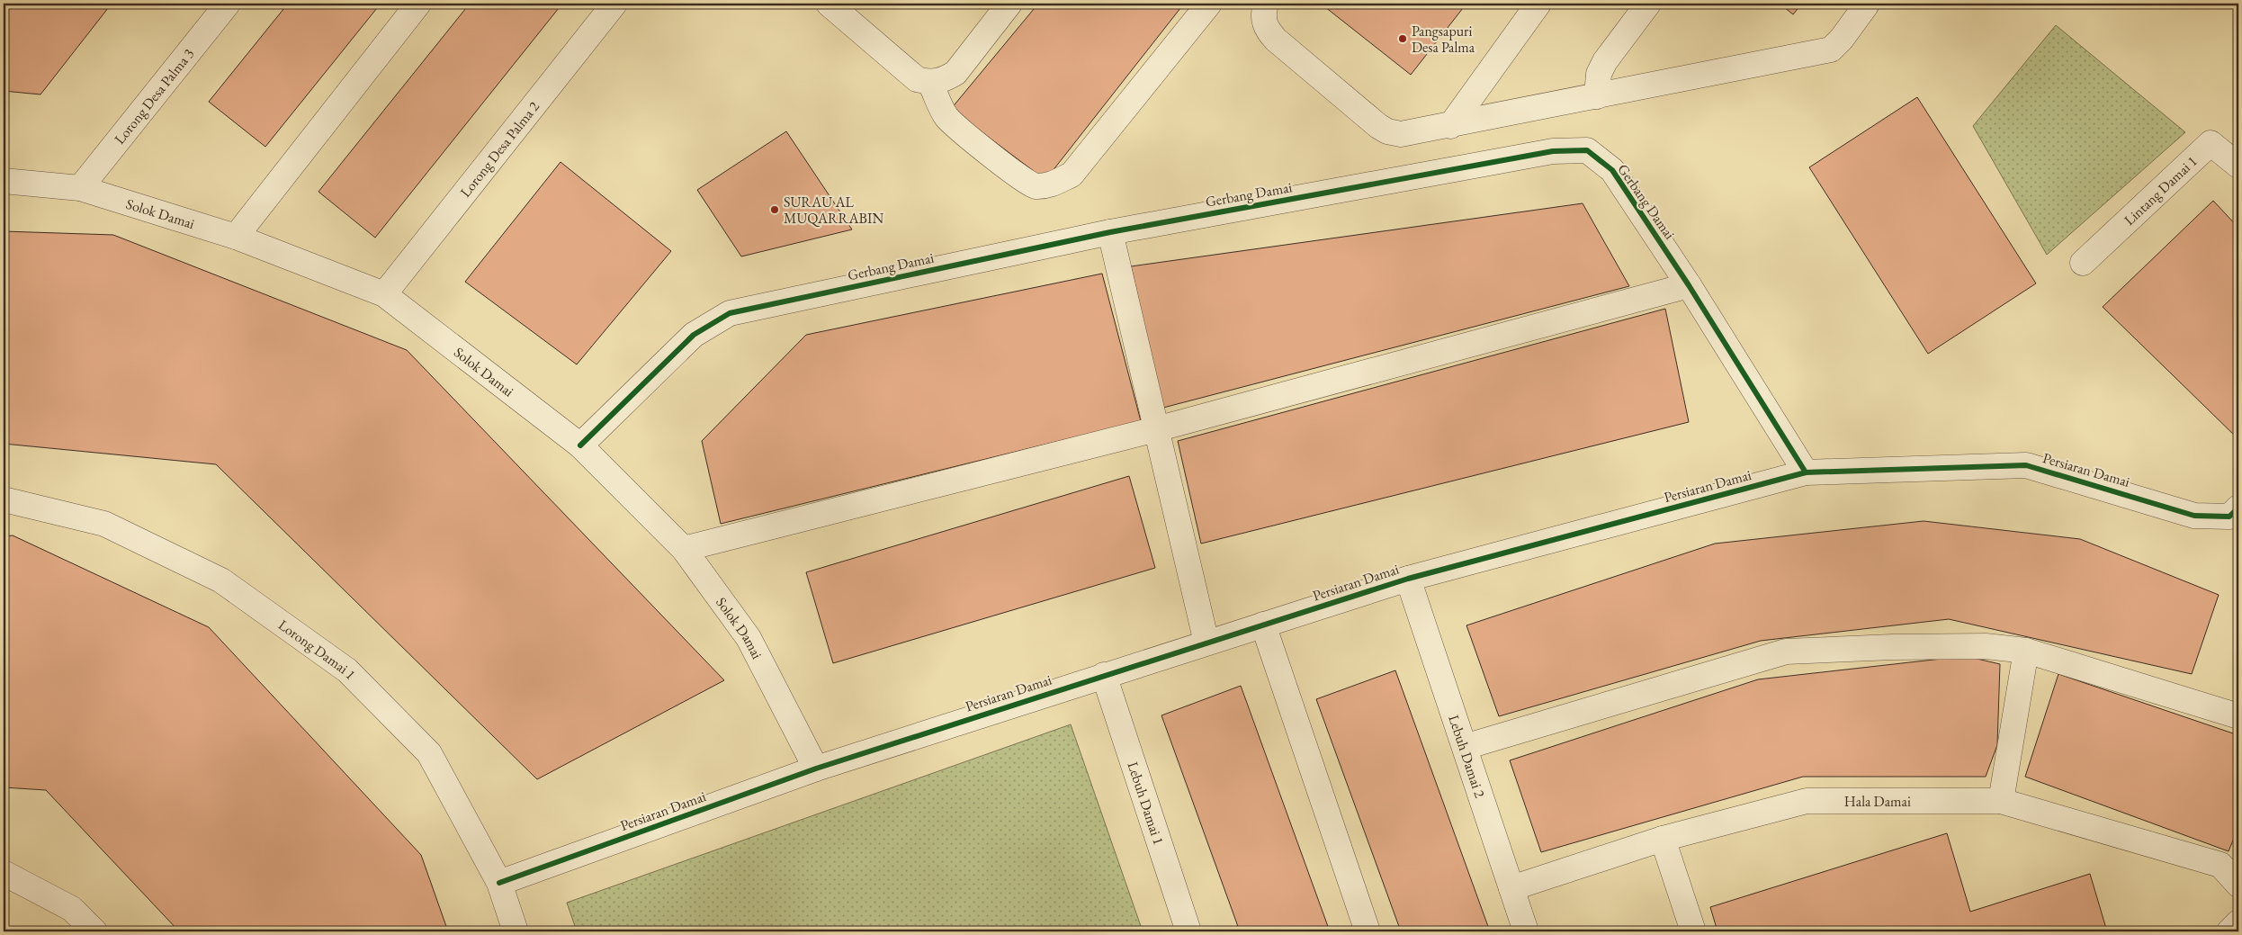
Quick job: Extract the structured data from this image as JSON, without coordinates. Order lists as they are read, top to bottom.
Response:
{
  "streets": {
    "street": [
      "Lorong Desa Palma 3",
      "Lorong Desa Palma 2",
      "Lintang Damai 1",
      "Gerbang Damai",
      "Solok Damai",
      "Persiaran Damai",
      "Lorong Damai 1",
      "Lebuh Damai 2",
      "Hala Damai",
      "Lebuh Damai 1"
    ]
  },
  "crossings": [
    ["Lorong Desa Palma 3", "Solok Damai"],
    ["Lorong Desa Palma 2", "Solok Damai"],
    ["Gerbang Damai", "Solok Damai"],
    ["Gerbang Damai", "Persiaran Damai"],
    ["Solok Damai", "Persiaran Damai"],
    ["Persiaran Damai", "Lorong Damai 1"],
    ["Persiaran Damai", "Lebuh Damai 2"],
    ["Persiaran Damai", "Lebuh Damai 1"],
    ["Lebuh Damai 2", "Hala Damai"]
  ],
  "places": ["Pangsapuri Desa Palma", "SURAU AL MUQARRABIN"]
}
